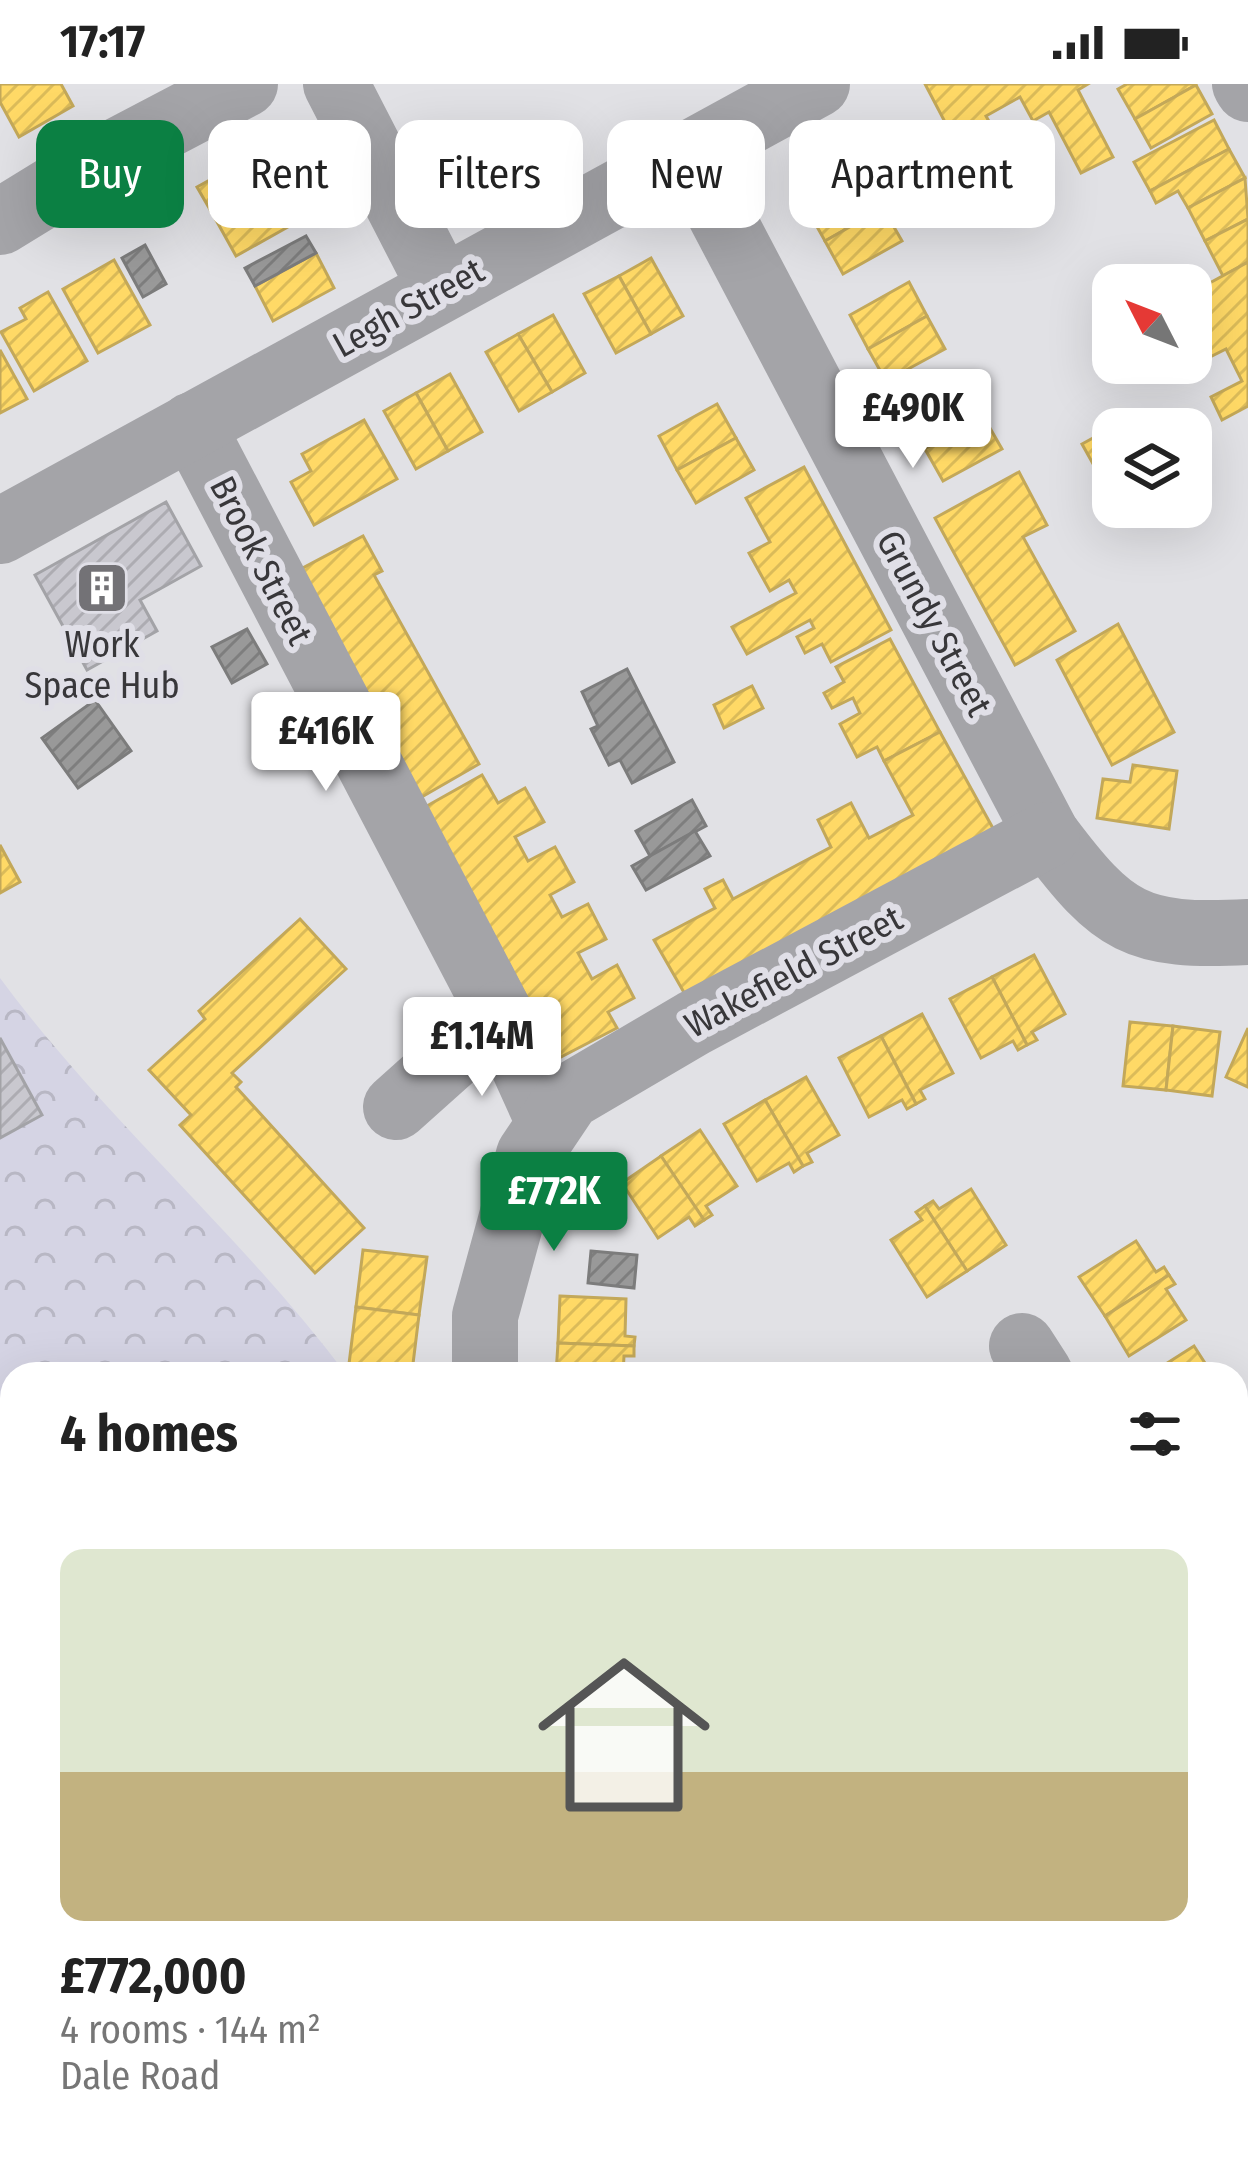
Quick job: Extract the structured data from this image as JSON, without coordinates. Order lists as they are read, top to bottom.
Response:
{
  "streets": {
    "street": [
      "Legh Street",
      "Brook Street",
      "Grundy Street",
      "Wakefield Street"
    ]
  },
  "crossings": [
    ["Legh Street", "Brook Street"],
    ["Brook Street", "Wakefield Street"],
    ["Grundy Street", "Wakefield Street"]
  ],
  "places": {
    "building": ["Work Space Hub"]
  },
  "north": "top left",
  "page": {
    "status": "17:17",
    "chip": [
      "Buy",
      "Rent",
      "Filters",
      "New",
      "Apartment"
    ],
    "price": [
      "£490K",
      "£416K",
      "£1.14M",
      "£772K"
    ],
    "heading": "4 homes",
    "list": [
      {
        "name": "£772,000",
        "note": "4 rooms · 144 m² · Dale Road"
      }
    ]
  }
}
